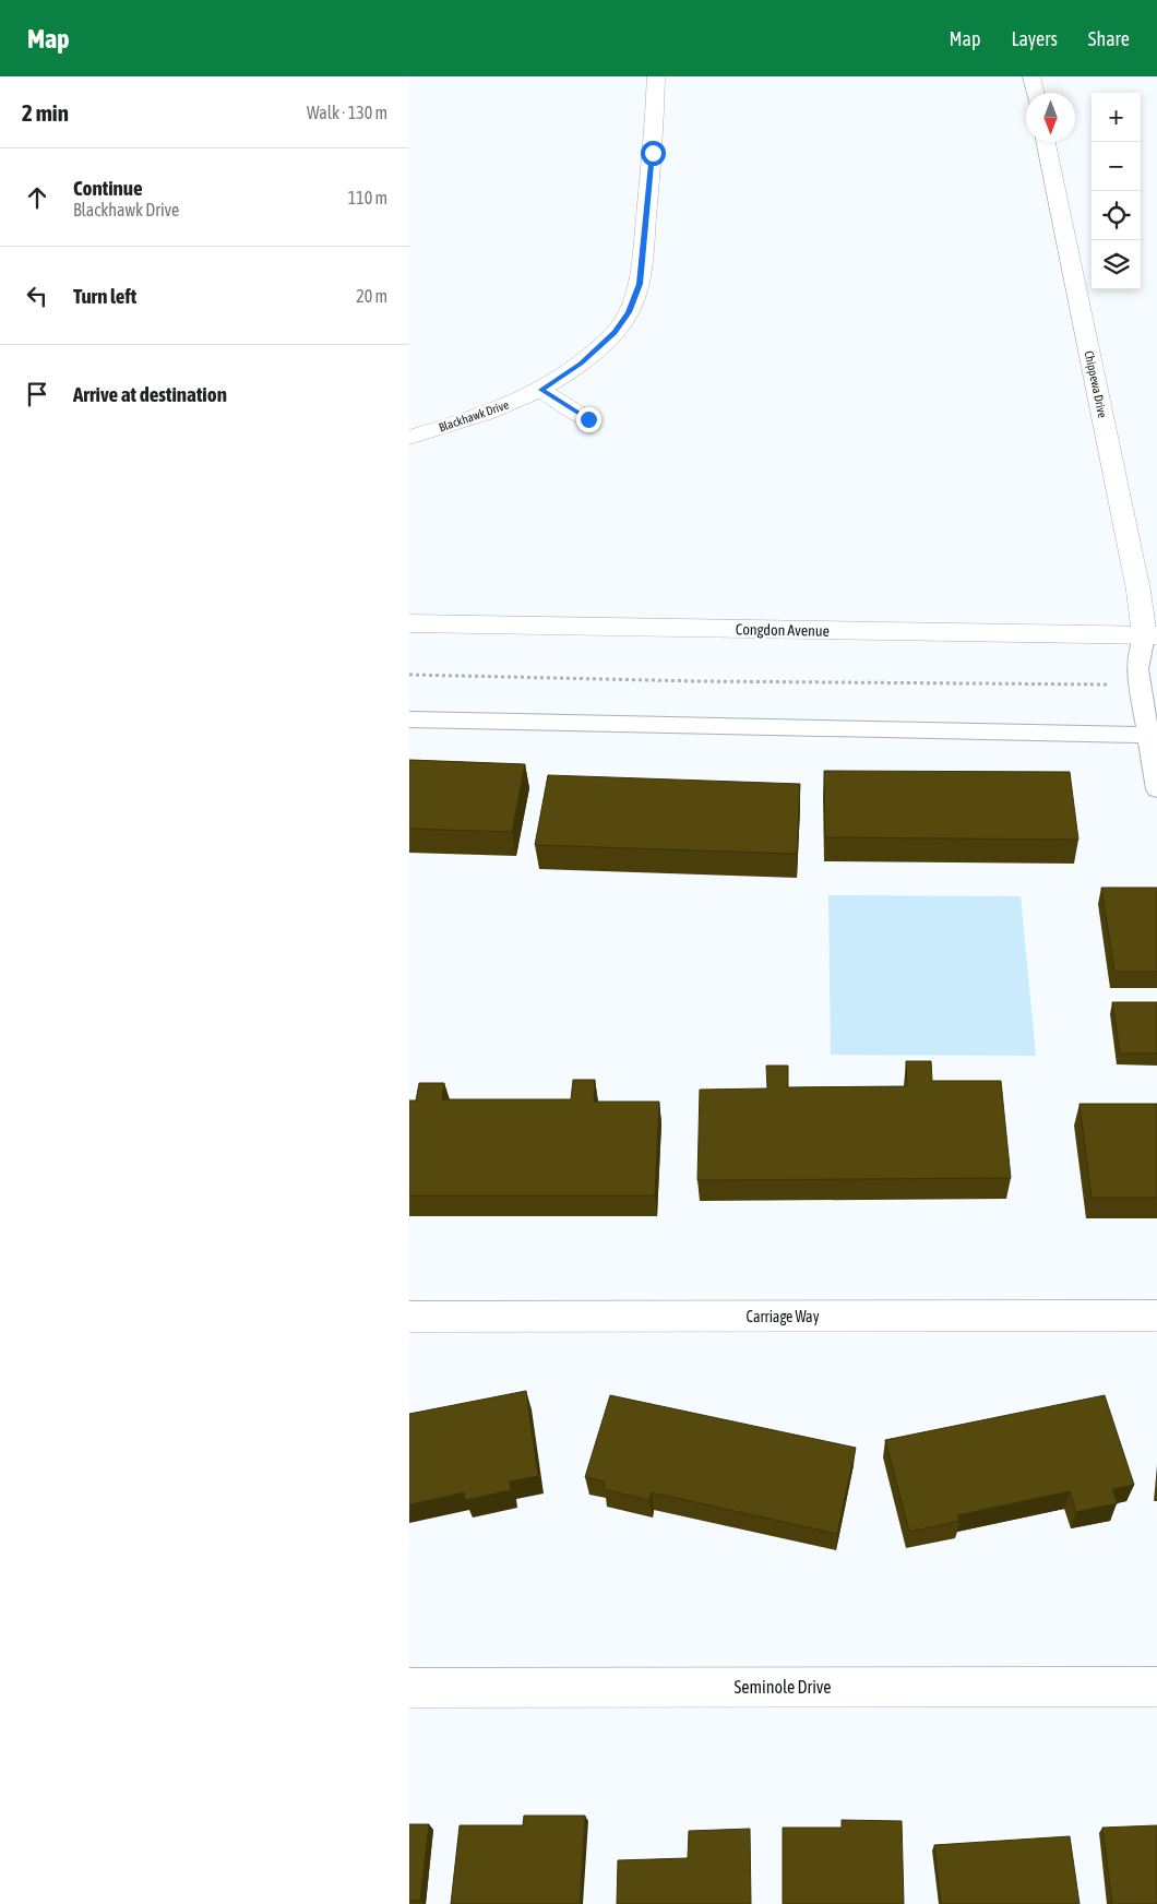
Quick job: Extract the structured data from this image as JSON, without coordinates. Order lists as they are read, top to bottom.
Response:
{
  "streets": {
    "street": [
      "Chippewa Drive",
      "Blackhawk Drive",
      "Congdon Avenue",
      "Carriage Way",
      "Seminole Drive"
    ]
  },
  "crossings": [
    ["Chippewa Drive", "Congdon Avenue"]
  ],
  "north": "bottom",
  "page": {
    "header": "Map",
    "nav": ["Map", "Layers", "Share"],
    "heading": ["2 min", "Walk · 130 m"],
    "map_buttons": ["+", "−"],
    "list": [
      ["Continue", "Blackhawk Drive", "110 m"],
      ["Turn left", "20 m"],
      "Arrive at destination"
    ]
  }
}
